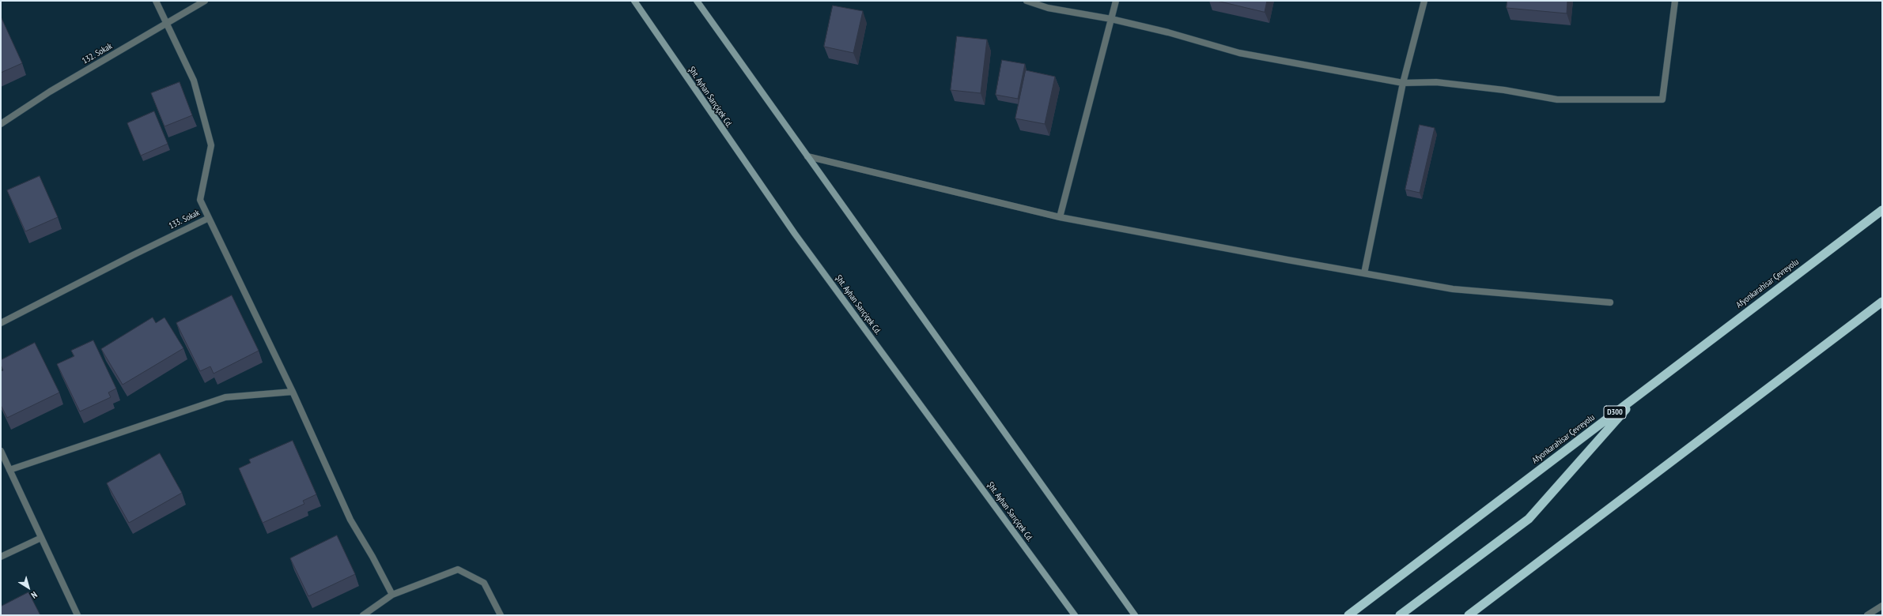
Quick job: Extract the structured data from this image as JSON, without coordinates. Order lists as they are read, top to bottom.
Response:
{
  "streets": {
    "highway": ["Afyonkarahisar Çevreyolu", "D300"],
    "main road": ["Şht. Ayhan Sarıçiçek Cd."],
    "street": ["132. Sokak", "133. Sokak"]
  },
  "crossings": [
    ["132. Sokak", "133. Sokak"]
  ],
  "north": "bottom right"
}
